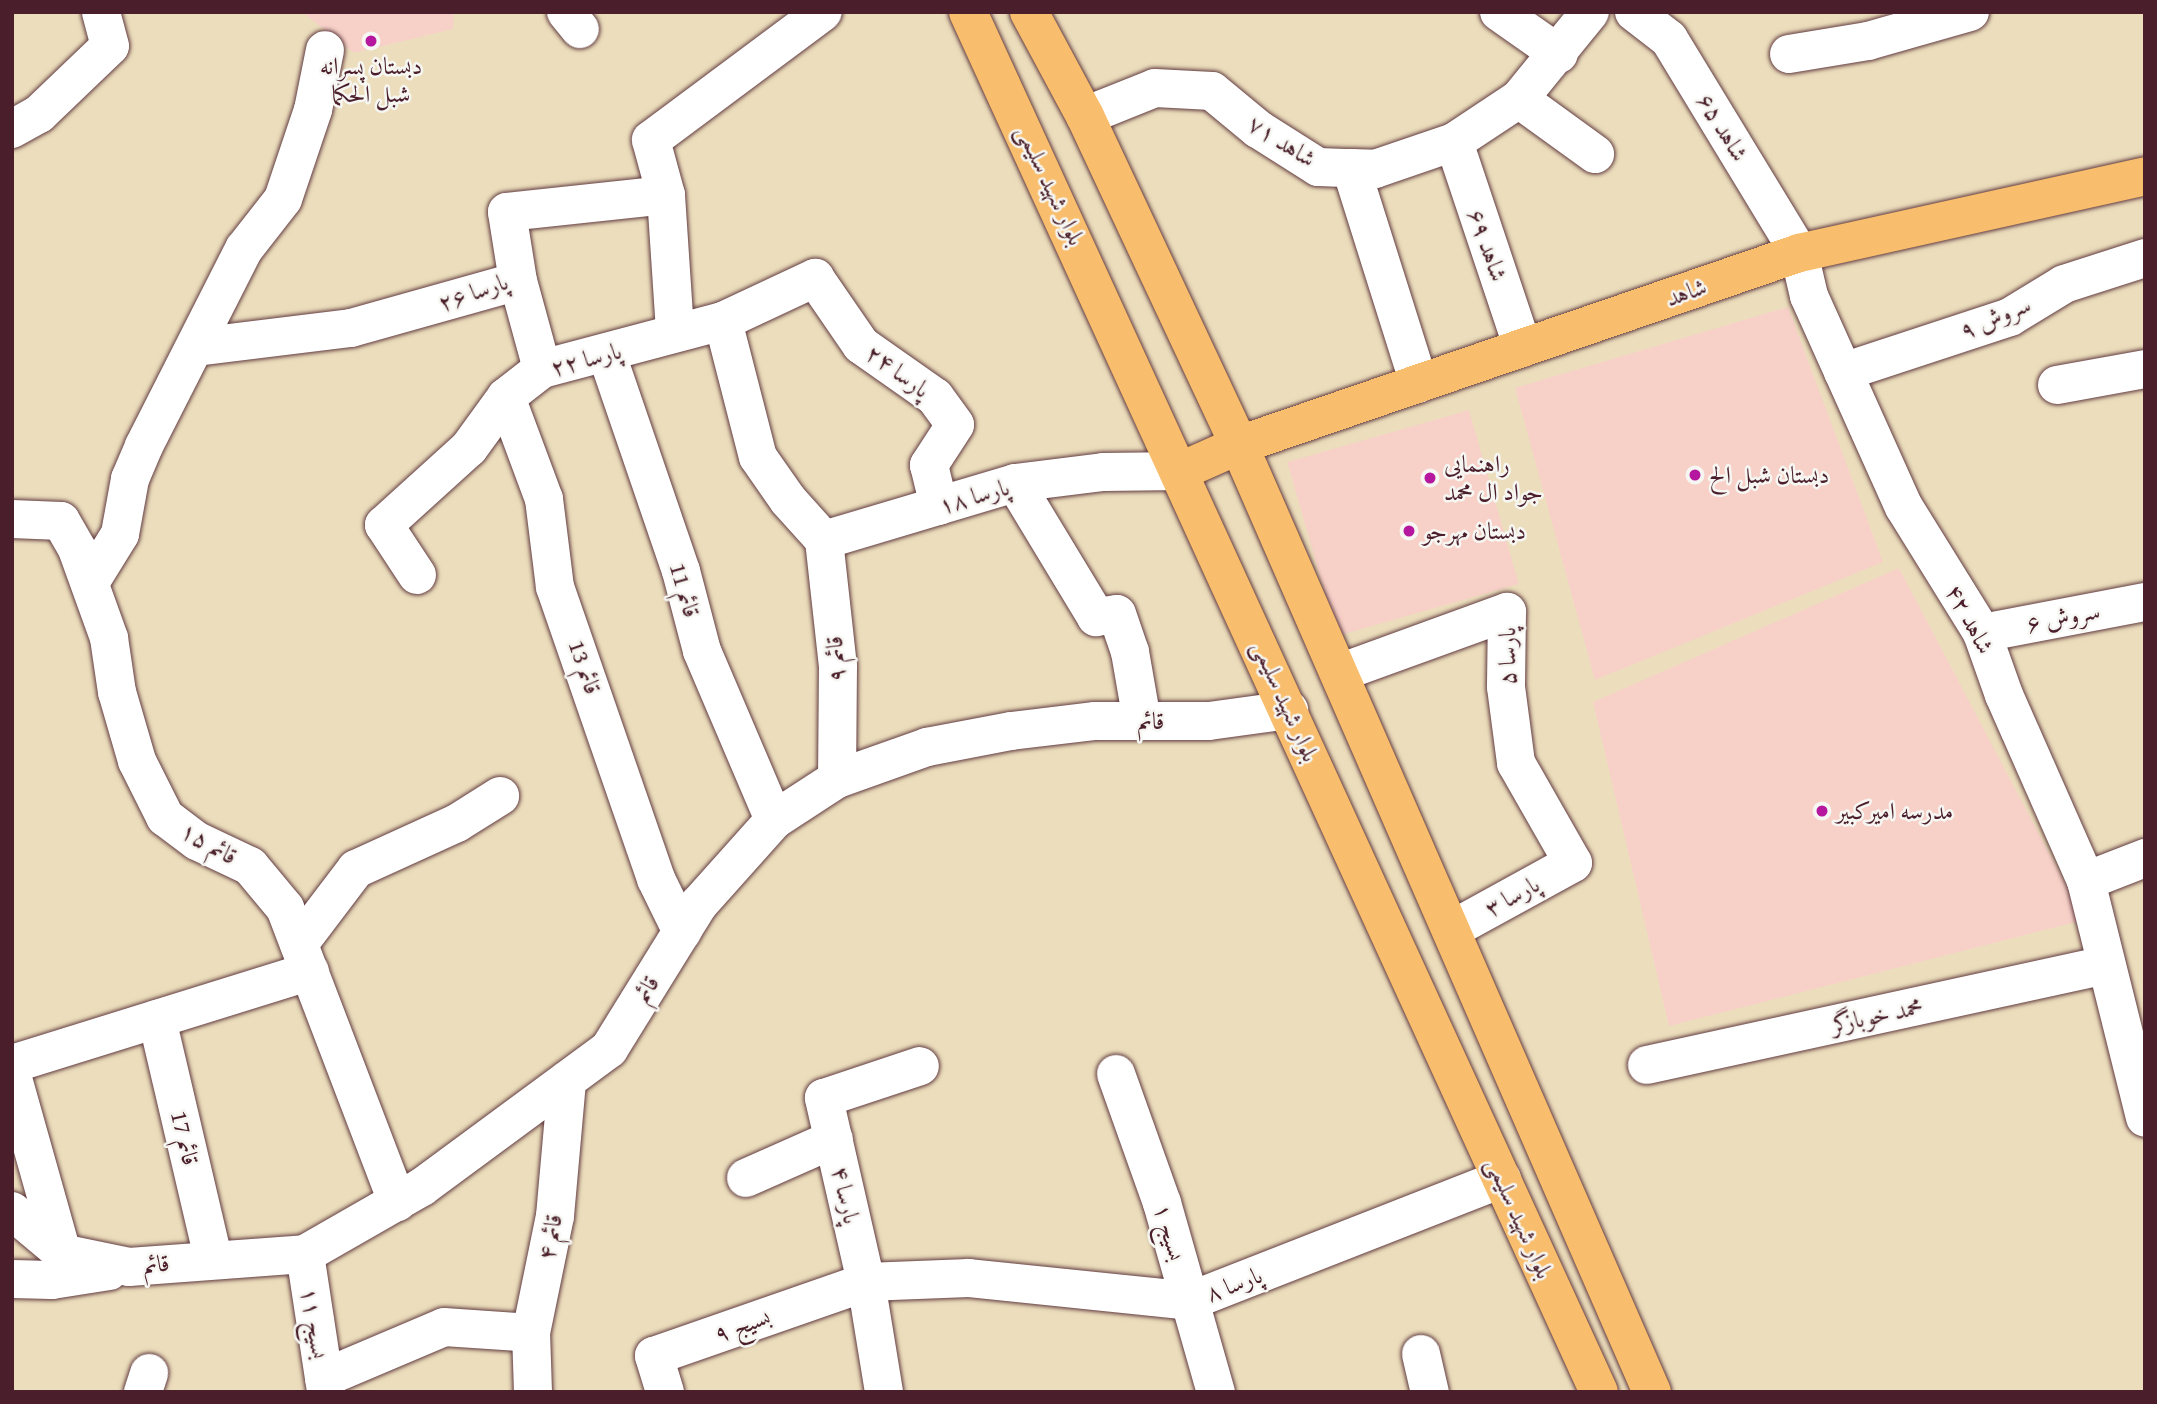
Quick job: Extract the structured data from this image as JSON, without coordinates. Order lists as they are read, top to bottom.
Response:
{
  "streets": {
    "main road": ["بلوار شهید سلیمی", "شاهد"],
    "street": [
      "شاهد ۶۵",
      "شاهد ۷۱",
      "شاهد ۶۹",
      "پارسا ۲۶",
      "سروش ۹",
      "پارسا ۲۲",
      "پارسا ۲۴",
      "پارسا ۱۸",
      "قائم 11",
      "سروش ۶",
      "شاهد ۴۲",
      "پارسا ۵",
      "قائم ۹",
      "قائم 13",
      "قائم",
      "قائم ۱۵",
      "پارسا ۳",
      "محمد خوبازگر",
      "قائم 17",
      "پارسا ۴",
      "بسیج ۱",
      "قائم ۴",
      "پارسا ۸",
      "بسیج ۱۱",
      "بسیج ۹"
    ]
  },
  "crossings": [
    ["شاهد ۶۵", "شاهد"],
    ["شاهد ۶۵", "شاهد ۴۲"],
    ["شاهد ۷۱", "شاهد"],
    ["بلوار شهید سلیمی", "شاهد"],
    ["بلوار شهید سلیمی", "پارسا ۱۸"],
    ["بلوار شهید سلیمی", "قائم"],
    ["بلوار شهید سلیمی", "پارسا ۸"],
    ["شاهد ۶۹", "شاهد"],
    ["شاهد", "پارسا ۱۸"],
    ["شاهد", "شاهد ۴۲"],
    ["سروش ۹", "شاهد ۴۲"],
    ["پارسا ۲۲", "پارسا ۲۴"],
    ["پارسا ۲۲", "قائم 11"],
    ["پارسا ۲۲", "قائم 13"],
    ["پارسا ۲۴", "پارسا ۱۸"],
    ["پارسا ۱۸", "قائم ۹"],
    ["قائم 11", "قائم"],
    ["سروش ۶", "شاهد ۴۲"],
    ["شاهد ۴۲", "محمد خوبازگر"],
    ["پارسا ۵", "پارسا ۳"],
    ["قائم ۹", "قائم"],
    ["قائم 13", "قائم"],
    ["قائم", "قائم ۱۵"],
    ["قائم", "قائم 17"],
    ["قائم", "قائم ۴"],
    ["قائم", "بسیج ۱۱"],
    ["پارسا ۴", "پارسا ۸"],
    ["پارسا ۴", "بسیج ۹"],
    ["بسیج ۱", "پارسا ۸"],
    ["پارسا ۸", "بسیج ۹"]
  ],
  "places": [
    "دبستان پسرانه شبل الحکما",
    "دبستان شبل الح",
    "راهنمایی جواد ال محمد",
    "دبستان مهرجو",
    "مدرسه امیرکبیر"
  ]
}
